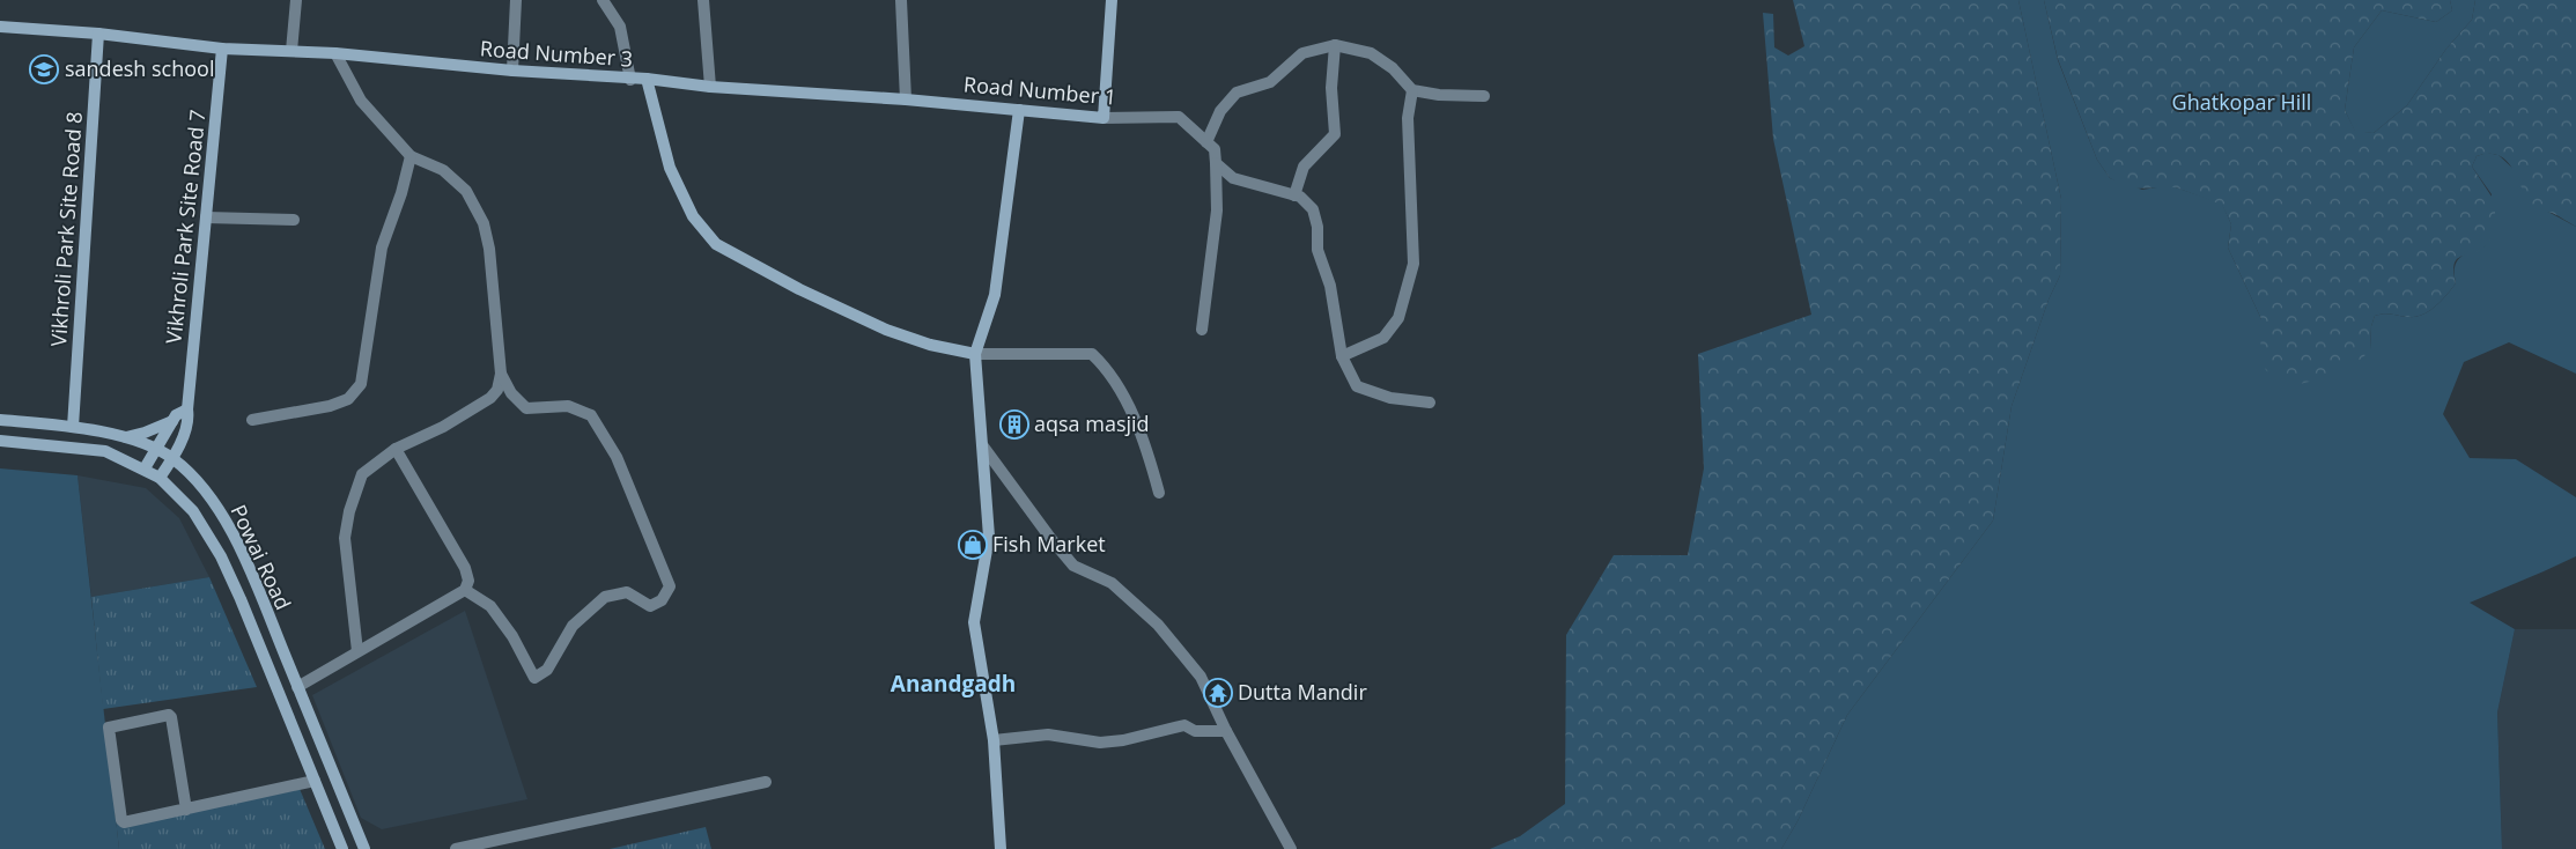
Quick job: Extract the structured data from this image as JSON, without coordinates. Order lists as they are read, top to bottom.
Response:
{
  "streets": {
    "street": [
      "Road Number 3",
      "Road Number 1",
      "Vikhroli Park Site Road 7",
      "Vikhroli Park Site Road 8",
      "Powai Road"
    ]
  },
  "crossings": [
    ["Road Number 3", "Road Number 1"],
    ["Road Number 3", "Vikhroli Park Site Road 7"],
    ["Road Number 3", "Vikhroli Park Site Road 8"],
    ["Vikhroli Park Site Road 7", "Powai Road"],
    ["Vikhroli Park Site Road 8", "Powai Road"]
  ],
  "districts": ["Anandgadh"],
  "parks": ["Ghatkopar Hill"],
  "places": {
    "school or university": ["sandesh school"],
    "building": ["aqsa masjid"],
    "shop": ["Fish Market"],
    "temple": ["Dutta Mandir"]
  }
}
